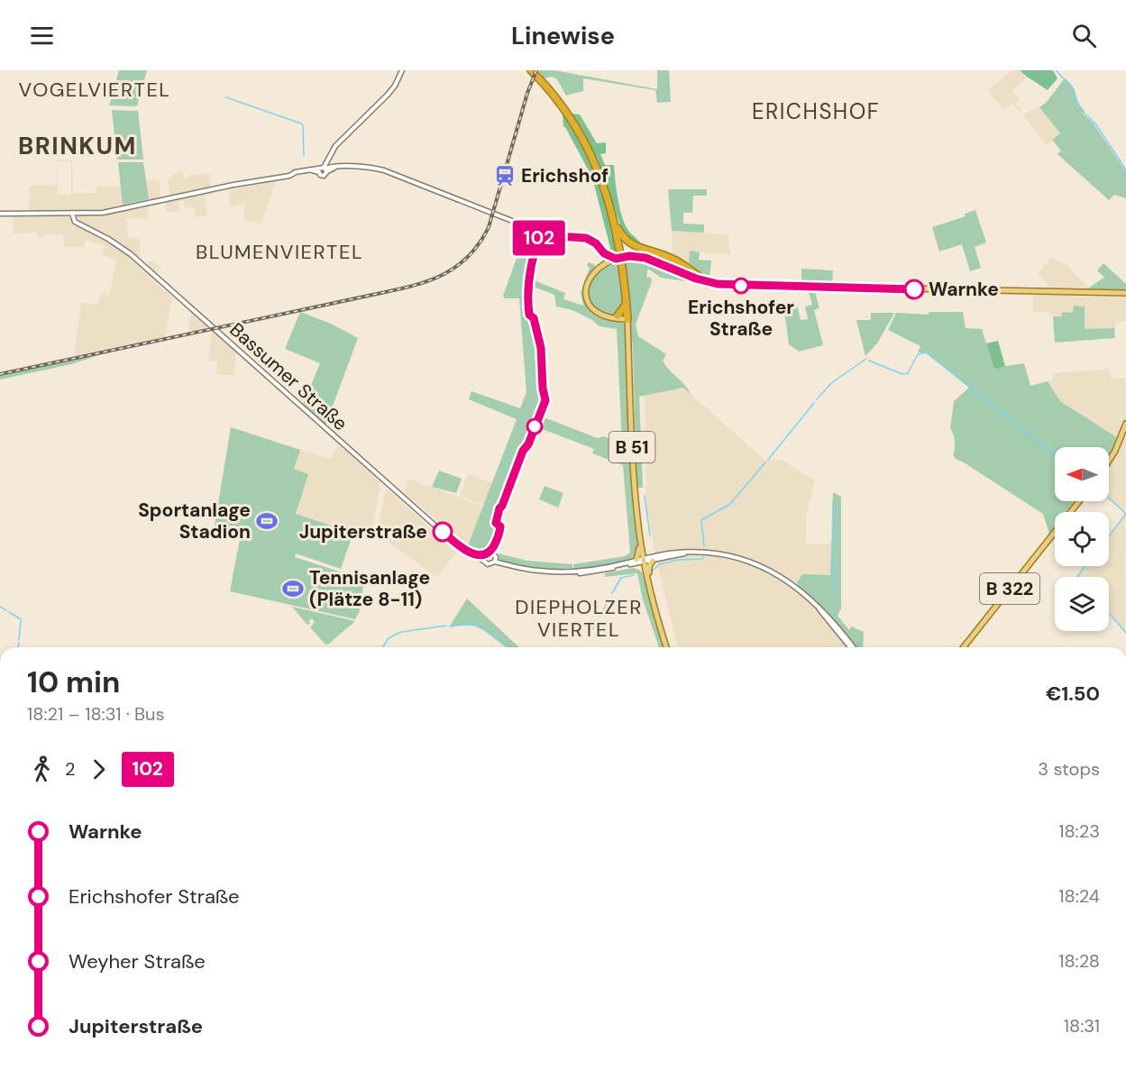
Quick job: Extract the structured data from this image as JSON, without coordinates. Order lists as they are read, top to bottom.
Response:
{
  "streets": {
    "highway": ["B 51"],
    "main road": ["B 322"],
    "street": ["Bassumer Straße"]
  },
  "districts": [
    "VOGELVIERTEL",
    "ERICHSHOF",
    "BRINKUM",
    "BLUMENVIERTEL",
    "DIEPHOLZER VIERTEL"
  ],
  "places": {
    "station": ["Erichshof"],
    "other": ["Erichshofer Straße", "Warnke", "Jupiterstraße"],
    "sports": ["Sportanlage Stadion", "Tennisanlage (Plätze 8-11)"]
  },
  "lines": ["bus line 102"],
  "north": "left",
  "page": {
    "header": "Linewise",
    "on_map": "102",
    "heading": ["10 min", "18:21 – 18:31 · Bus", "€1.50"],
    "legs": ["2", "102", "3 stops"],
    "list": [
      {
        "name": "Warnke",
        "value": "18:23"
      },
      {
        "name": "Erichshofer Straße",
        "value": "18:24"
      },
      {
        "name": "Weyher Straße",
        "value": "18:28"
      },
      {
        "name": "Jupiterstraße",
        "value": "18:31"
      }
    ]
  }
}
